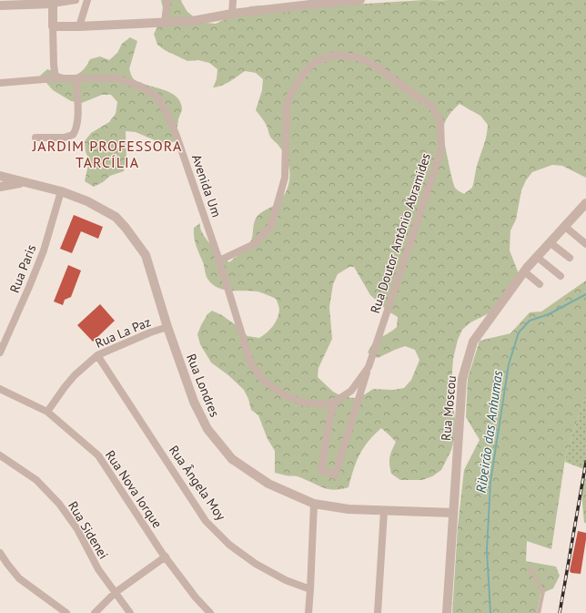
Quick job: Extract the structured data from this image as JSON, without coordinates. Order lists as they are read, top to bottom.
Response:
{
  "streets": {
    "street": [
      "Avenida Um",
      "Rua Doutor Antônio Abramides",
      "Rua Paris",
      "Rua La Paz",
      "Rua Londres",
      "Rua Moscou",
      "Rua Ângela Moy",
      "Rua Nova Iorque",
      "Rua Sidenei"
    ]
  },
  "crossings": [
    ["Avenida Um", "Rua Doutor Antônio Abramides"],
    ["Rua Paris", "Rua Londres"],
    ["Rua La Paz", "Rua Londres"],
    ["Rua La Paz", "Rua Ângela Moy"],
    ["Rua La Paz", "Rua Nova Iorque"],
    ["Rua Londres", "Rua Moscou"]
  ],
  "districts": ["JARDIM PROFESSORA TARCÍLIA"],
  "water": ["Ribeirão das Anhumas"]
}
